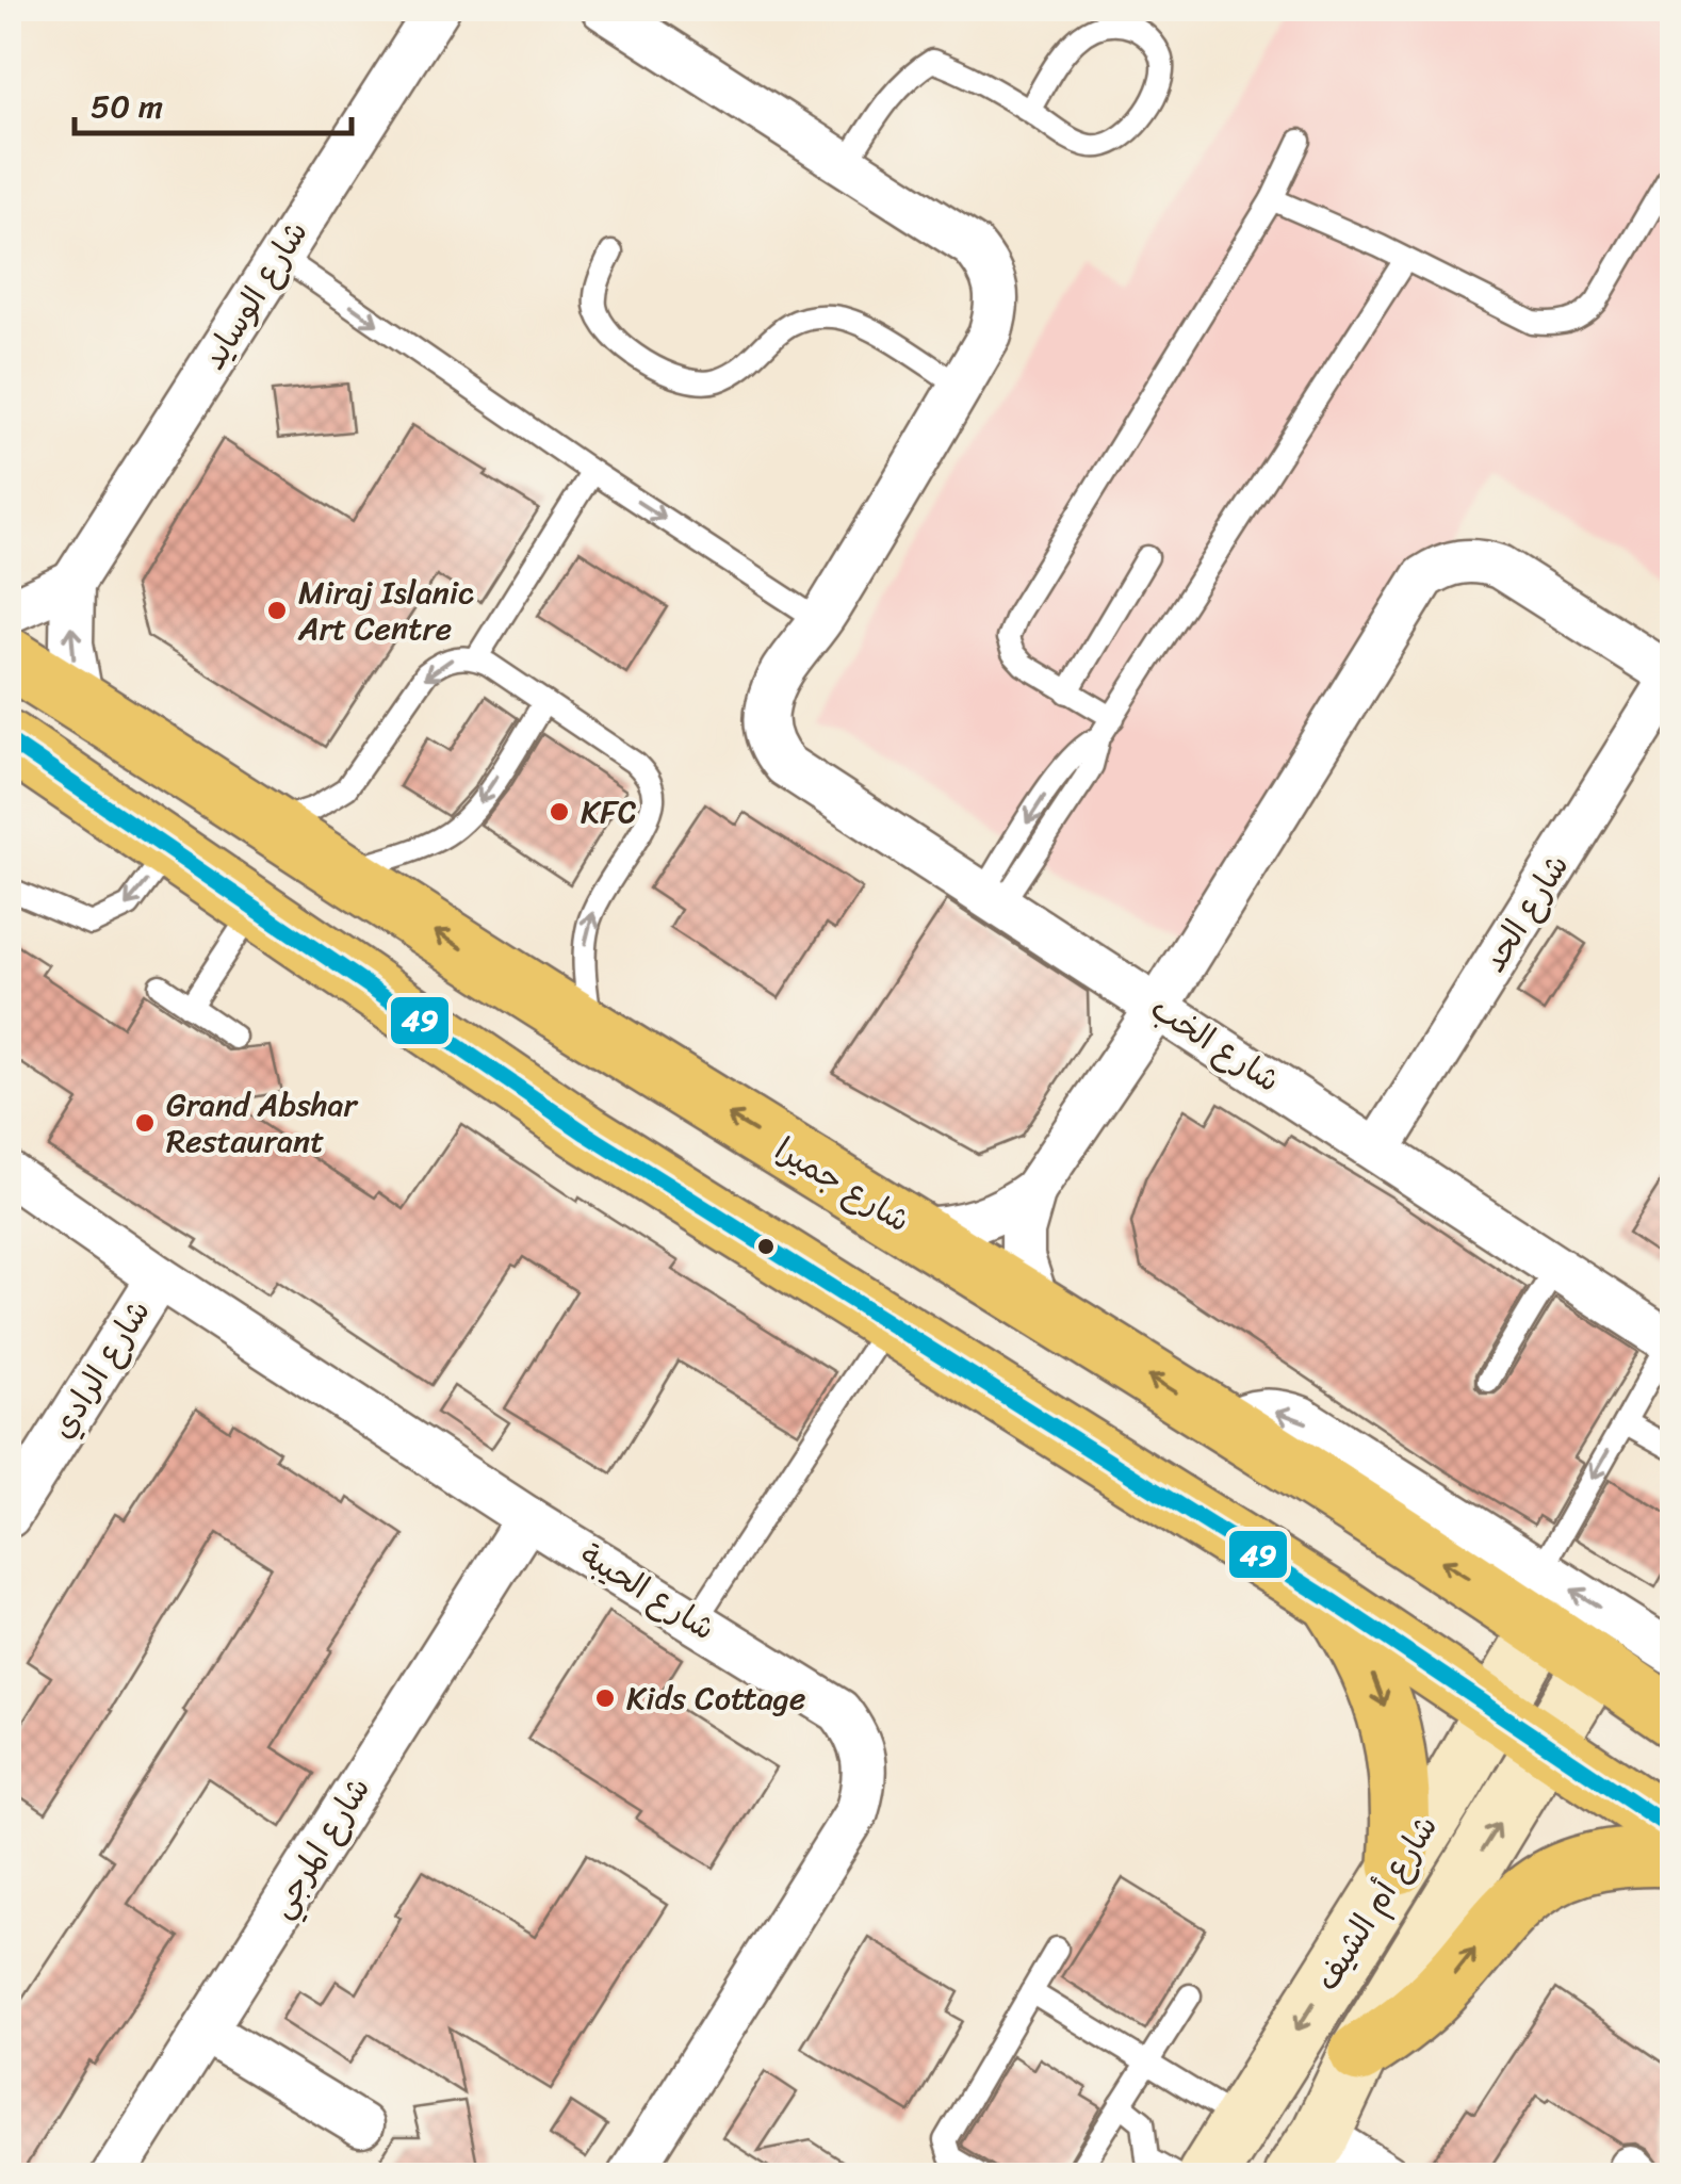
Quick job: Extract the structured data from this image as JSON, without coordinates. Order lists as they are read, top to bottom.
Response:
{
  "streets": {
    "main road": ["شارع جميرا", "شارع أم الشيف"],
    "street": [
      "شارع الوسايد",
      "شارع الحد",
      "شارع الخب",
      "شارع الرادي",
      "شارع الحيبة",
      "شارع المرجي"
    ]
  },
  "crossings": [
    ["شارع الحد", "شارع الخب"],
    ["شارع جميرا", "شارع أم الشيف"],
    ["شارع الرادي", "شارع الحيبة"],
    ["شارع الحيبة", "شارع المرجي"]
  ],
  "places": [
    "Miraj Islanic Art Centre",
    "KFC",
    "Grand Abshar Restaurant",
    "Kids Cottage"
  ],
  "lines": ["transit line 49"],
  "scale_bar": "50 m"
}
